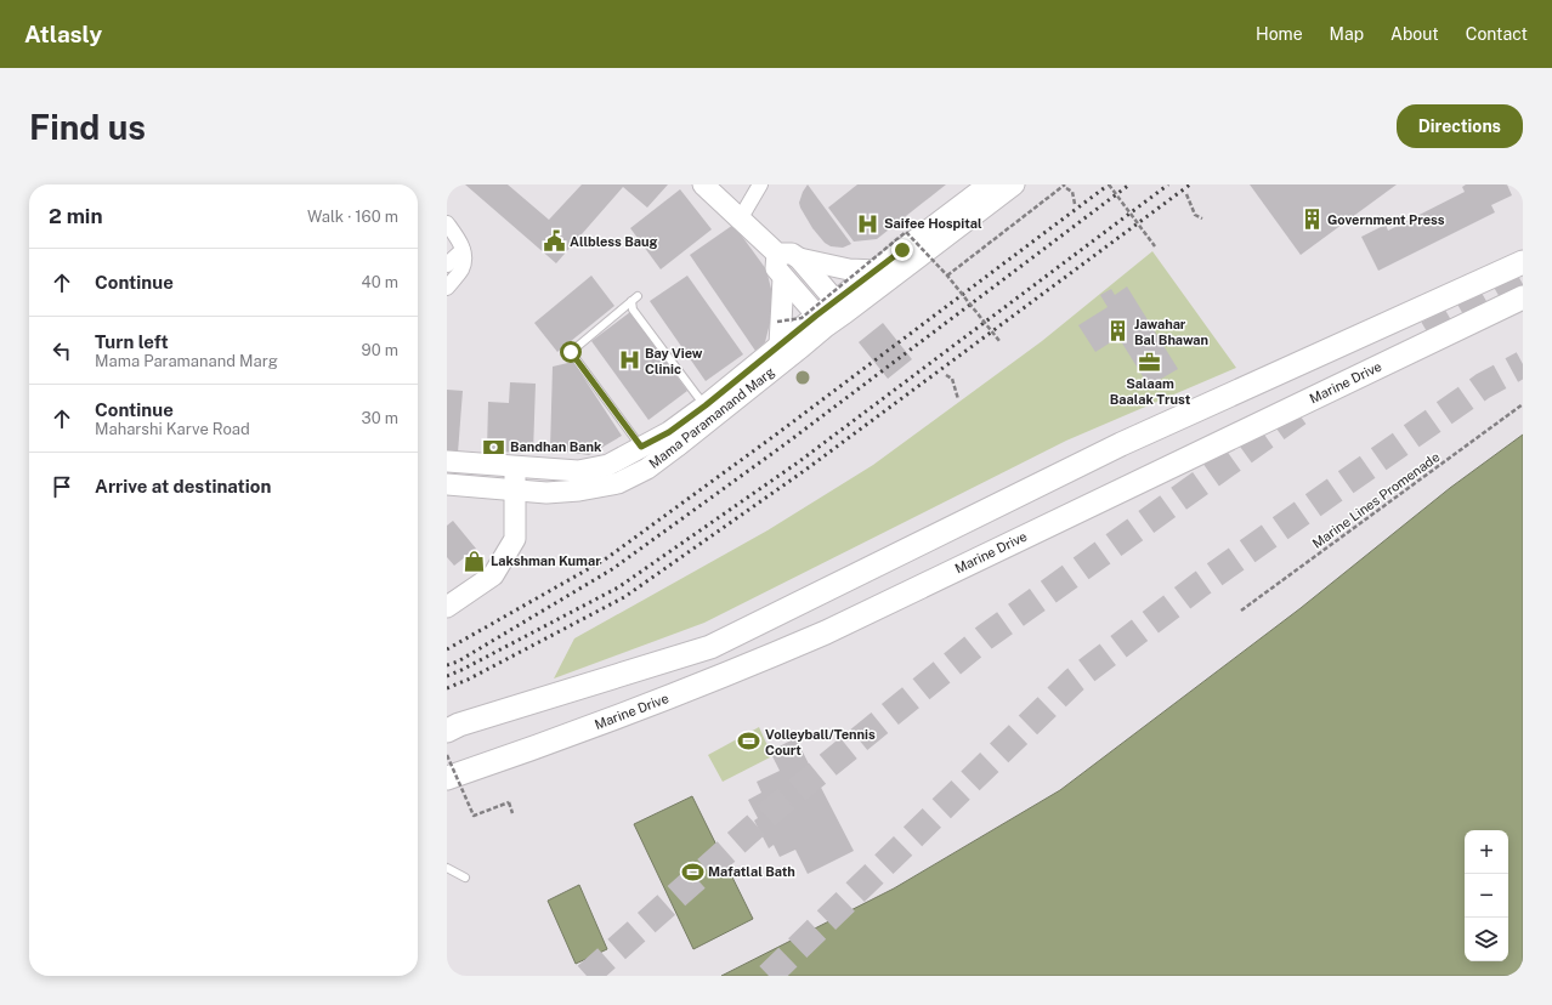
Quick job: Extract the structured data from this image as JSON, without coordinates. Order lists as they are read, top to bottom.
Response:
{
  "streets": {
    "main road": ["Marine Drive", "Mama Paramanand Marg"],
    "path": ["Marine Lines Promenade"]
  },
  "places": {
    "building": ["Government Press", "Jawahar Bal Bhawan"],
    "hospital": ["Saifee Hospital", "Bay View Clinic"],
    "public building": ["Allbless Baug"],
    "office": ["Salaam Baalak Trust"],
    "bank": ["Bandhan Bank"],
    "shop": ["Lakshman Kumar"],
    "sports": ["Volleyball/Tennis Court", "Mafatlal Bath"]
  },
  "page": {
    "header": "Atlasly",
    "nav": [
      "Home",
      "Map",
      "About",
      "Contact"
    ],
    "buttons": "Directions",
    "title": "Find us",
    "heading": ["2 min", "Walk · 160 m"],
    "list": [
      ["Continue", "40 m"],
      ["Turn left", "Mama Paramanand Marg", "90 m"],
      ["Continue", "Maharshi Karve Road", "30 m"],
      "Arrive at destination"
    ],
    "map_buttons": ["+", "−"]
  }
}
